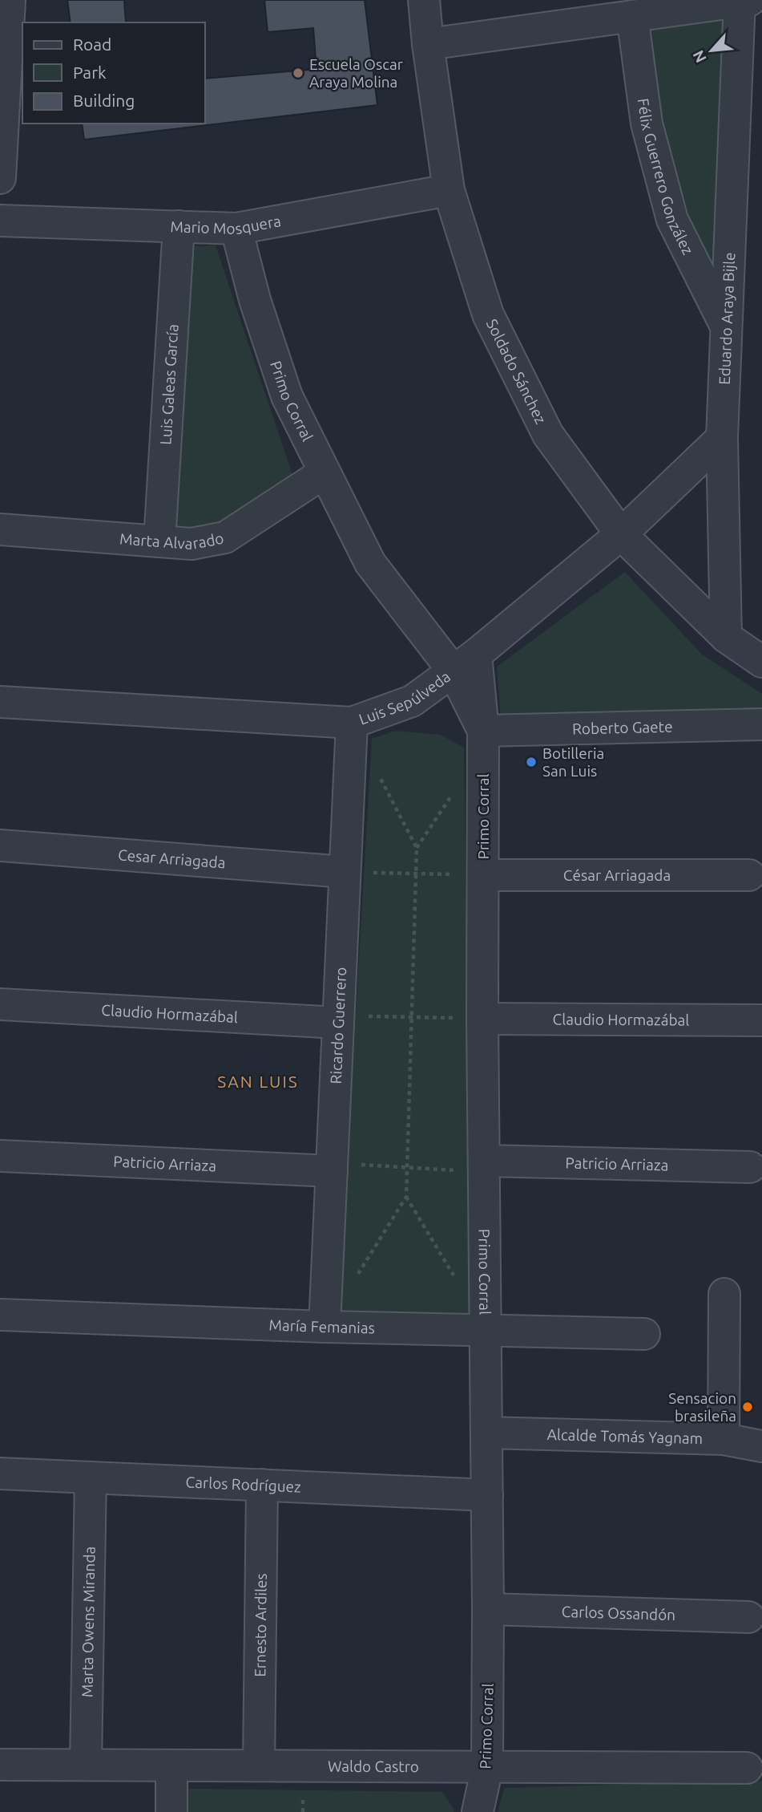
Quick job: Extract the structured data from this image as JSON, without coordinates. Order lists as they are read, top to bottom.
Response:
{
  "streets": {
    "street": [
      "Félix Guerrero González",
      "Mario Mosquera",
      "Eduardo Araya Bijle",
      "Soldado Sánchez",
      "Luis Galeas García",
      "Primo Corral",
      "Marta Alvarado",
      "Luis Sepúlveda",
      "Roberto Gaete",
      "Cesar Arriagada",
      "César Arriagada",
      "Claudio Hormazábal",
      "Ricardo Guerrero",
      "Patricio Arriaza",
      "María Femanias",
      "Alcalde Tomás Yagnam",
      "Carlos Rodríguez",
      "Carlos Ossandón",
      "Marta Owens Miranda",
      "Ernesto Ardiles",
      "Waldo Castro"
    ]
  },
  "crossings": [
    ["Félix Guerrero González", "Eduardo Araya Bijle"],
    ["Mario Mosquera", "Soldado Sánchez"],
    ["Mario Mosquera", "Luis Galeas García"],
    ["Mario Mosquera", "Primo Corral"],
    ["Eduardo Araya Bijle", "Soldado Sánchez"],
    ["Eduardo Araya Bijle", "Luis Sepúlveda"],
    ["Soldado Sánchez", "Luis Sepúlveda"],
    ["Luis Galeas García", "Marta Alvarado"],
    ["Primo Corral", "Marta Alvarado"],
    ["Primo Corral", "Luis Sepúlveda"],
    ["Primo Corral", "Roberto Gaete"],
    ["Primo Corral", "César Arriagada"],
    ["Primo Corral", "Claudio Hormazábal"],
    ["Primo Corral", "Patricio Arriaza"],
    ["Primo Corral", "María Femanias"],
    ["Primo Corral", "Alcalde Tomás Yagnam"],
    ["Primo Corral", "Carlos Rodríguez"],
    ["Primo Corral", "Carlos Ossandón"],
    ["Primo Corral", "Waldo Castro"],
    ["Luis Sepúlveda", "Ricardo Guerrero"],
    ["Cesar Arriagada", "Ricardo Guerrero"],
    ["Claudio Hormazábal", "Ricardo Guerrero"],
    ["Ricardo Guerrero", "Patricio Arriaza"],
    ["Ricardo Guerrero", "María Femanias"],
    ["Carlos Rodríguez", "Marta Owens Miranda"],
    ["Carlos Rodríguez", "Ernesto Ardiles"],
    ["Marta Owens Miranda", "Waldo Castro"],
    ["Ernesto Ardiles", "Waldo Castro"]
  ],
  "districts": ["SAN LUIS"],
  "places": ["Escuela Oscar Araya Molina", "Botilleria San Luis", "Sensacion brasileña"],
  "legend": ["Road", "Park", "Building"],
  "north": "bottom left"
}
